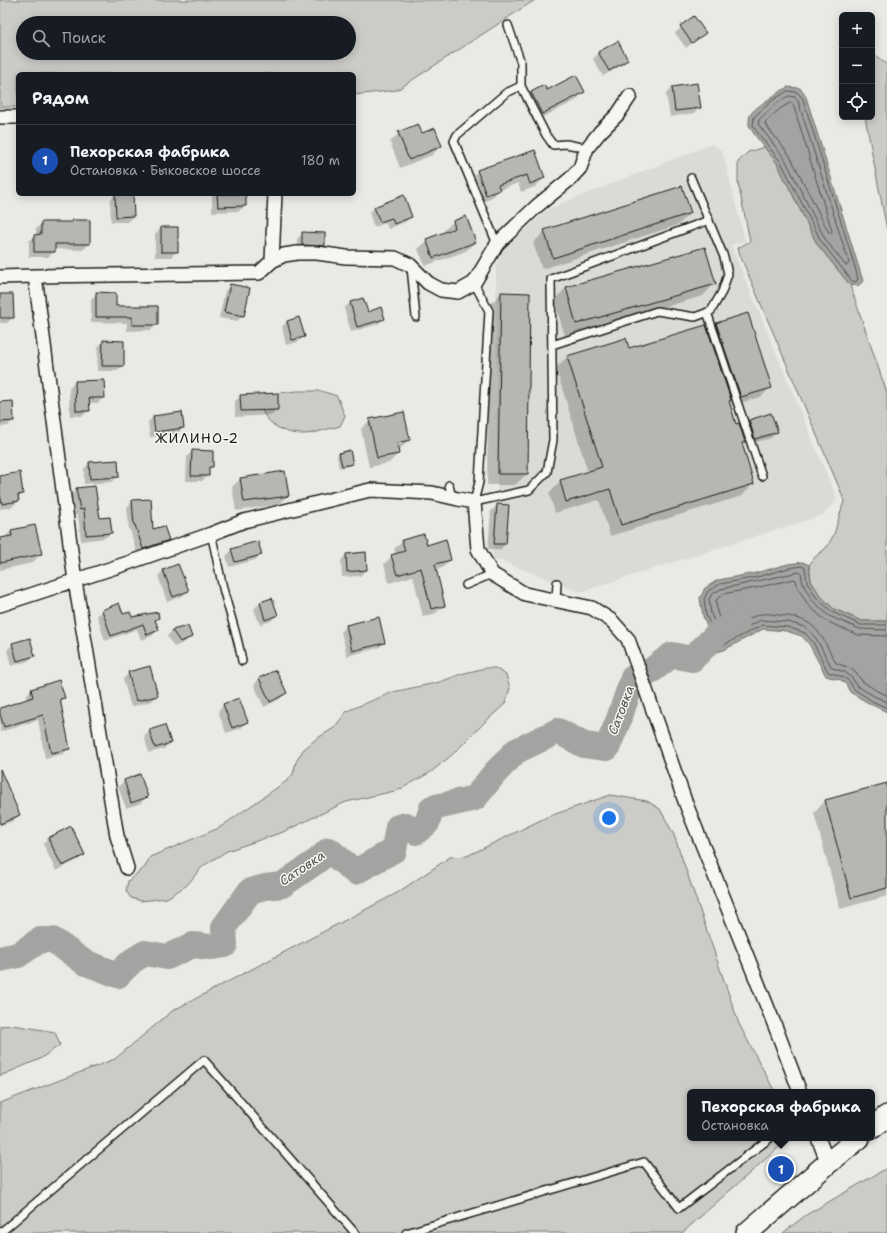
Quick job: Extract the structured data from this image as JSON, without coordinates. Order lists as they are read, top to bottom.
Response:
{
  "districts": ["ЖИЛИНО-2"],
  "water": ["Сатовка"],
  "page": {
    "map_buttons": ["+", "−"],
    "search": "Поиск",
    "heading": "Рядом",
    "list": [
      {
        "mark": "1",
        "name": "Пехорская фабрика",
        "note": "Остановка · Быковское шоссе",
        "value": "180 m"
      }
    ],
    "popup": ["Пехорская фабрика", "Остановка"],
    "pins": "1"
  }
}
